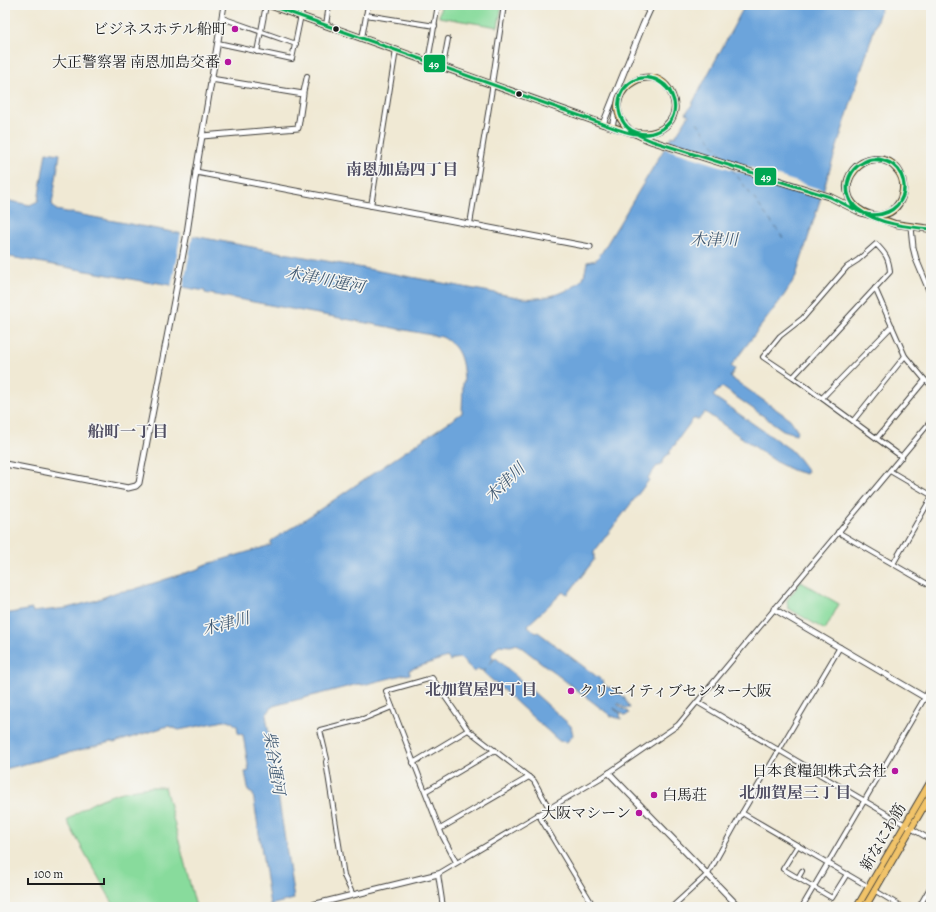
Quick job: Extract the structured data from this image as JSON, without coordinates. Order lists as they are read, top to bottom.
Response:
{
  "streets": {
    "main road": ["新なにわ筋"]
  },
  "districts": [
    "南恩加島四丁目",
    "船町一丁目",
    "北加賀屋四丁目",
    "北加賀屋三丁目"
  ],
  "water": ["木津川", "木津川運河", "柴谷運河"],
  "places": [
    "ビジネスホテル船町",
    "大正警察署 南恩加島交番",
    "クリエイティブセンター大阪",
    "日本食糧卸株式会社",
    "白馬荘",
    "大阪マシーン"
  ],
  "lines": ["transit line 49"],
  "scale_bar": "100 m"
}
